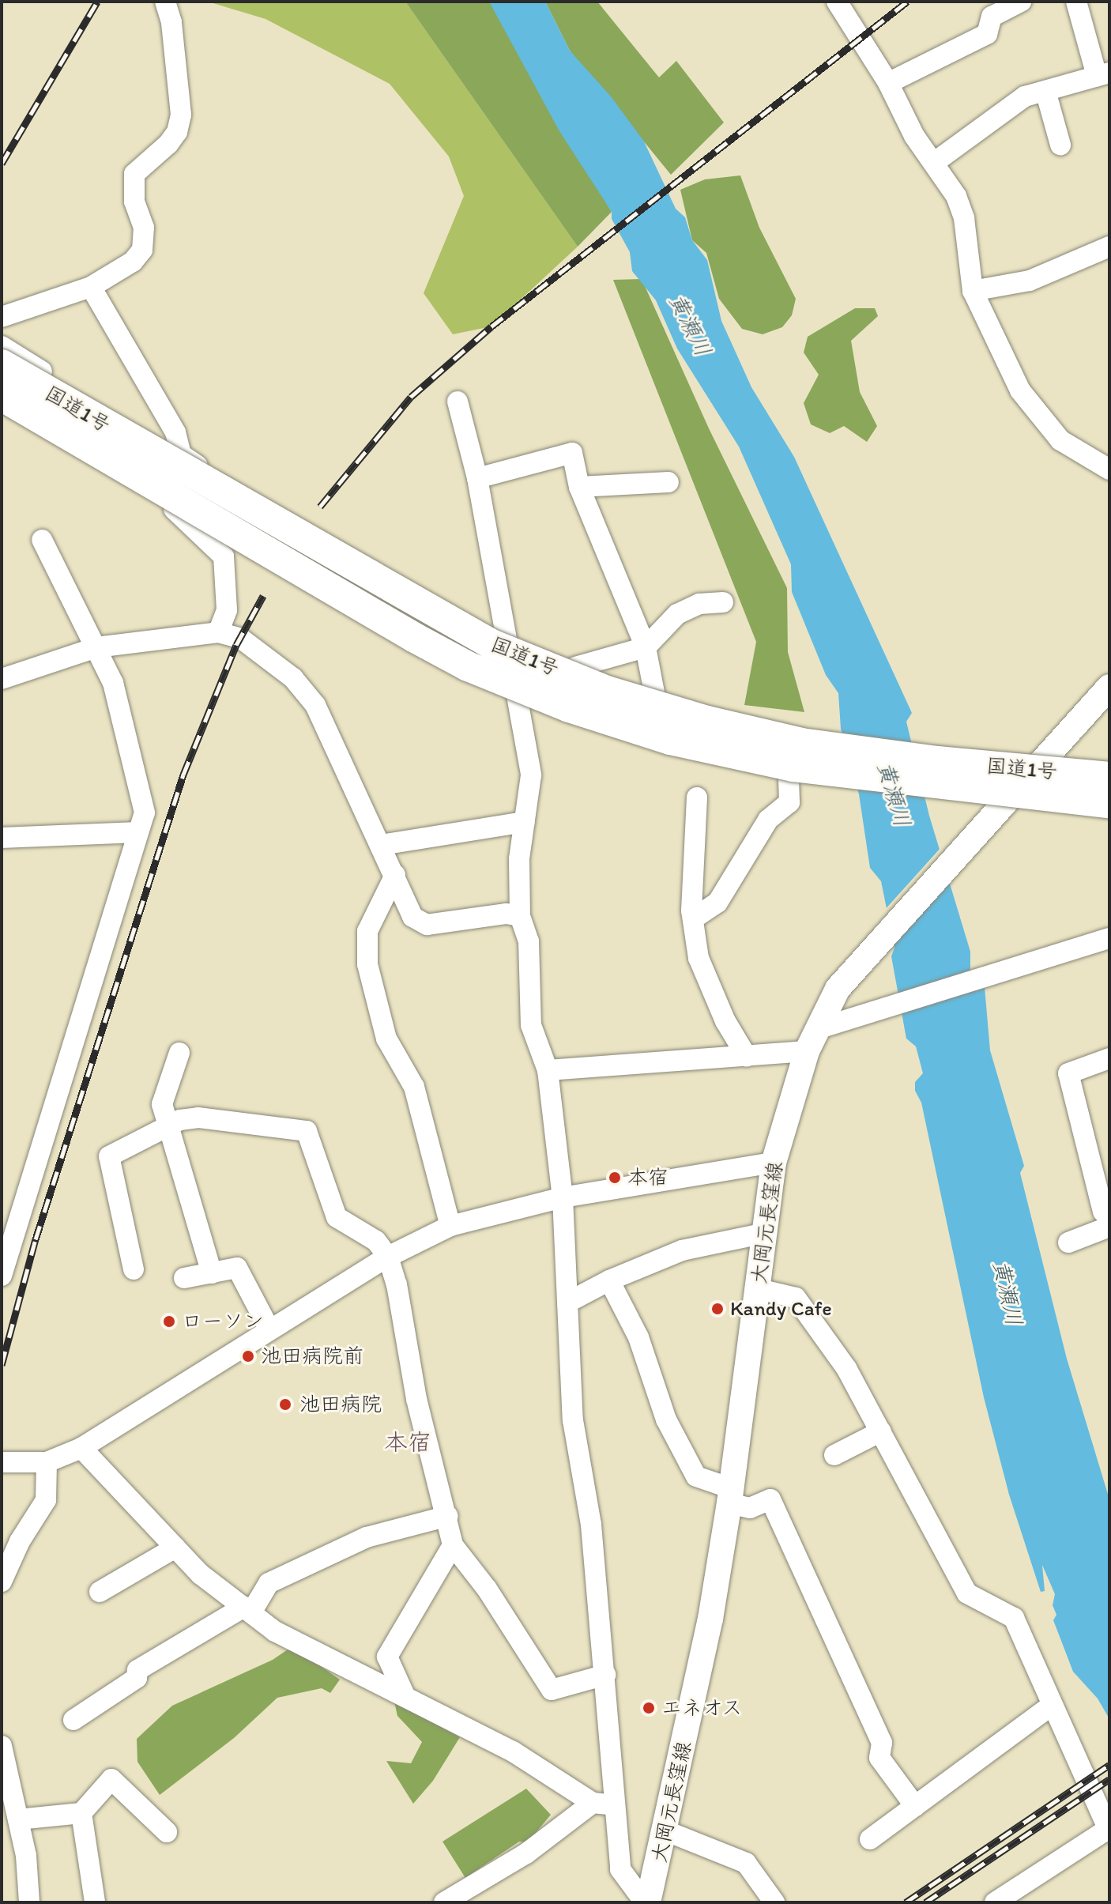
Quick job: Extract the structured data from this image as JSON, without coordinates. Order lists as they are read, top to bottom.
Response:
{
  "streets": {
    "highway": ["国道1号"],
    "main road": ["大岡元長窪線"]
  },
  "districts": ["本宿"],
  "water": ["黄瀬川"],
  "places": [
    "本宿",
    "Kandy Cafe",
    "ローソン",
    "池田病院前",
    "池田病院",
    "エネオス"
  ]
}
